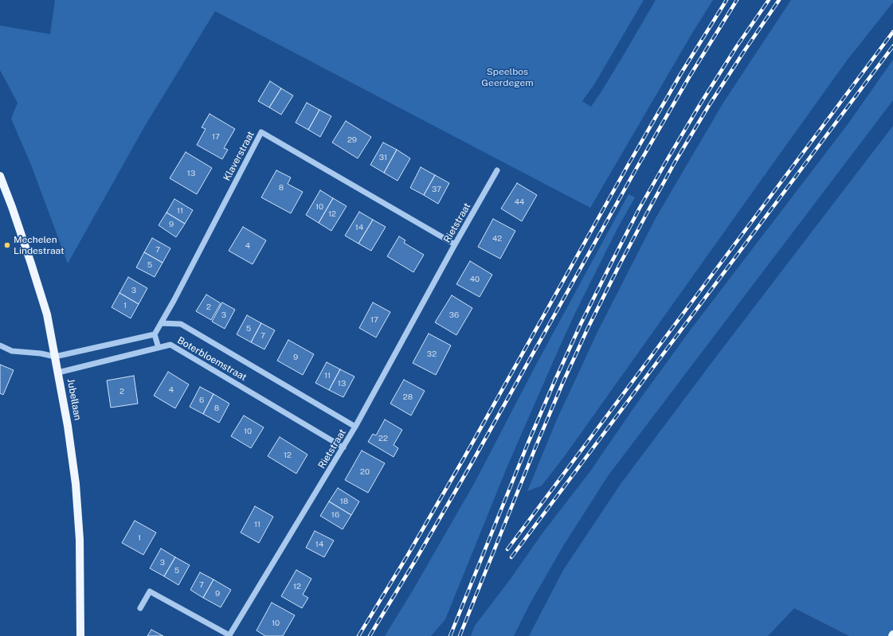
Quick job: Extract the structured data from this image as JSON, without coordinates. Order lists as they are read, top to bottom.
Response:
{
  "streets": {
    "main road": ["Jubellaan"],
    "street": ["Klaverstraat", "Rietstraat", "Boterbloemstraat"]
  },
  "crossings": [
    ["Klaverstraat", "Rietstraat"],
    ["Klaverstraat", "Boterbloemstraat"],
    ["Rietstraat", "Boterbloemstraat"],
    ["Boterbloemstraat", "Jubellaan"]
  ],
  "parks": ["Speelbos Geerdegem"],
  "places": ["Mechelen Lindestraat"],
  "house_numbers": [
    "17",
    "29",
    "31",
    "13",
    "8",
    "37",
    "44",
    "10",
    "11",
    "12",
    "9",
    "14",
    "42",
    "4",
    "7",
    "5",
    "40",
    "3",
    "1",
    "2",
    "3",
    "36",
    "17",
    "5",
    "7",
    "32",
    "9",
    "11",
    "13",
    "4",
    "2",
    "28",
    "6",
    "8",
    "10",
    "22",
    "12",
    "20",
    "18",
    "16",
    "11",
    "1",
    "14",
    "3",
    "5",
    "7",
    "12",
    "9",
    "10"
  ]
}
